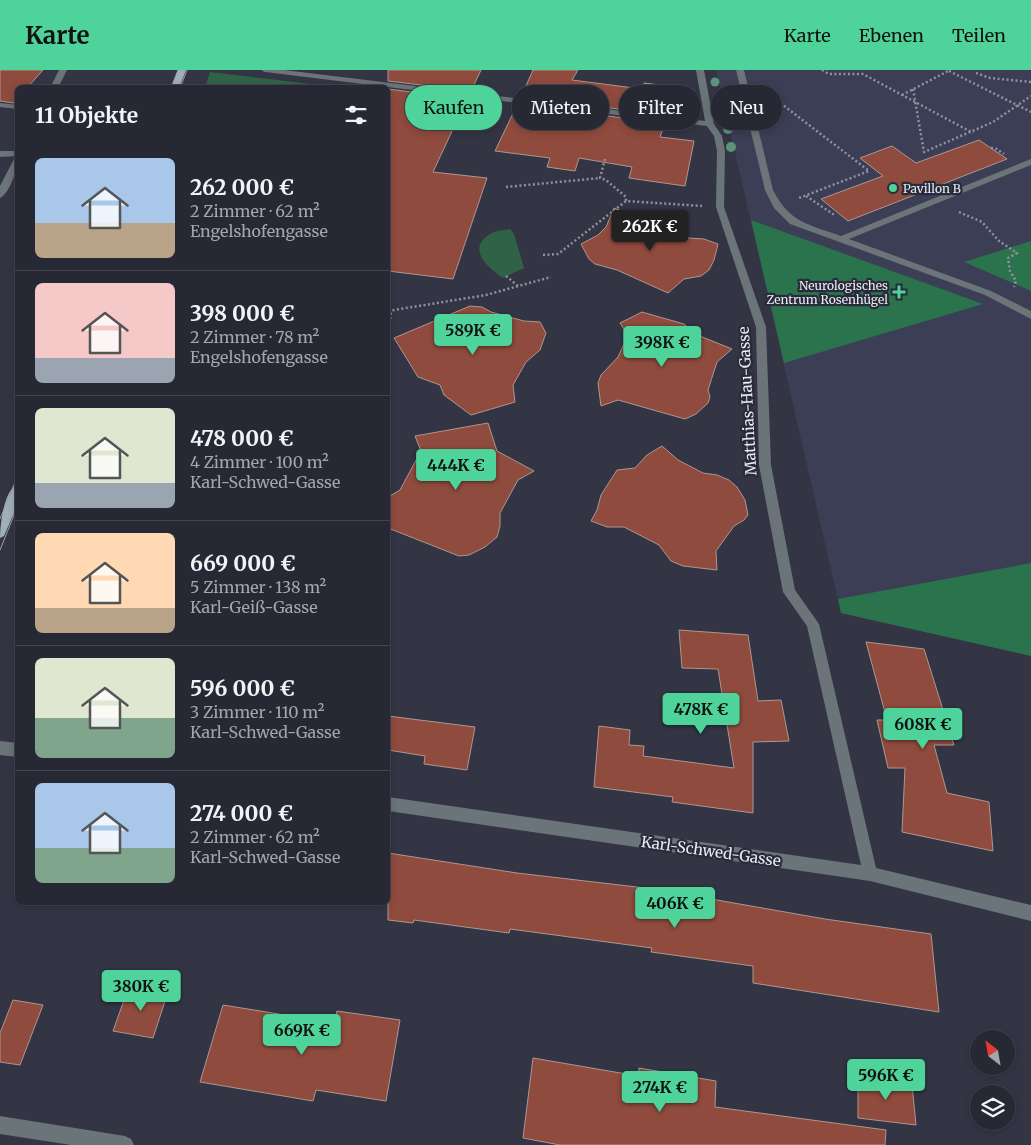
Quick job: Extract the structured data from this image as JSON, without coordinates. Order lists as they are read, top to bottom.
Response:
{
  "streets": {
    "street": ["Matthias-Hau-Gasse", "Karl-Schwed-Gasse"]
  },
  "crossings": [
    ["Matthias-Hau-Gasse", "Karl-Schwed-Gasse"]
  ],
  "places": {
    "other": ["Pavillon B"],
    "health": ["Neurologisches Zentrum Rosenhügel"]
  },
  "north": "top left",
  "page": {
    "header": "Karte",
    "nav": ["Karte", "Ebenen", "Teilen"],
    "chip": [
      "Kaufen",
      "Mieten",
      "Filter",
      "Neu"
    ],
    "heading": "11 Objekte",
    "list": [
      {
        "name": "262 000 €",
        "note": "2 Zimmer · 62 m² · Engelshofengasse"
      },
      {
        "name": "398 000 €",
        "note": "2 Zimmer · 78 m² · Engelshofengasse"
      },
      {
        "name": "478 000 €",
        "note": "4 Zimmer · 100 m² · Karl-Schwed-Gasse"
      },
      {
        "name": "669 000 €",
        "note": "5 Zimmer · 138 m² · Karl-Geiß-Gasse"
      },
      {
        "name": "596 000 €",
        "note": "3 Zimmer · 110 m² · Karl-Schwed-Gasse"
      },
      {
        "name": "274 000 €",
        "note": "2 Zimmer · 62 m² · Karl-Schwed-Gasse"
      }
    ],
    "price": [
      "262K €",
      "589K €",
      "398K €",
      "444K €",
      "478K €",
      "608K €",
      "406K €",
      "380K €",
      "669K €",
      "596K €",
      "274K €"
    ]
  }
}
